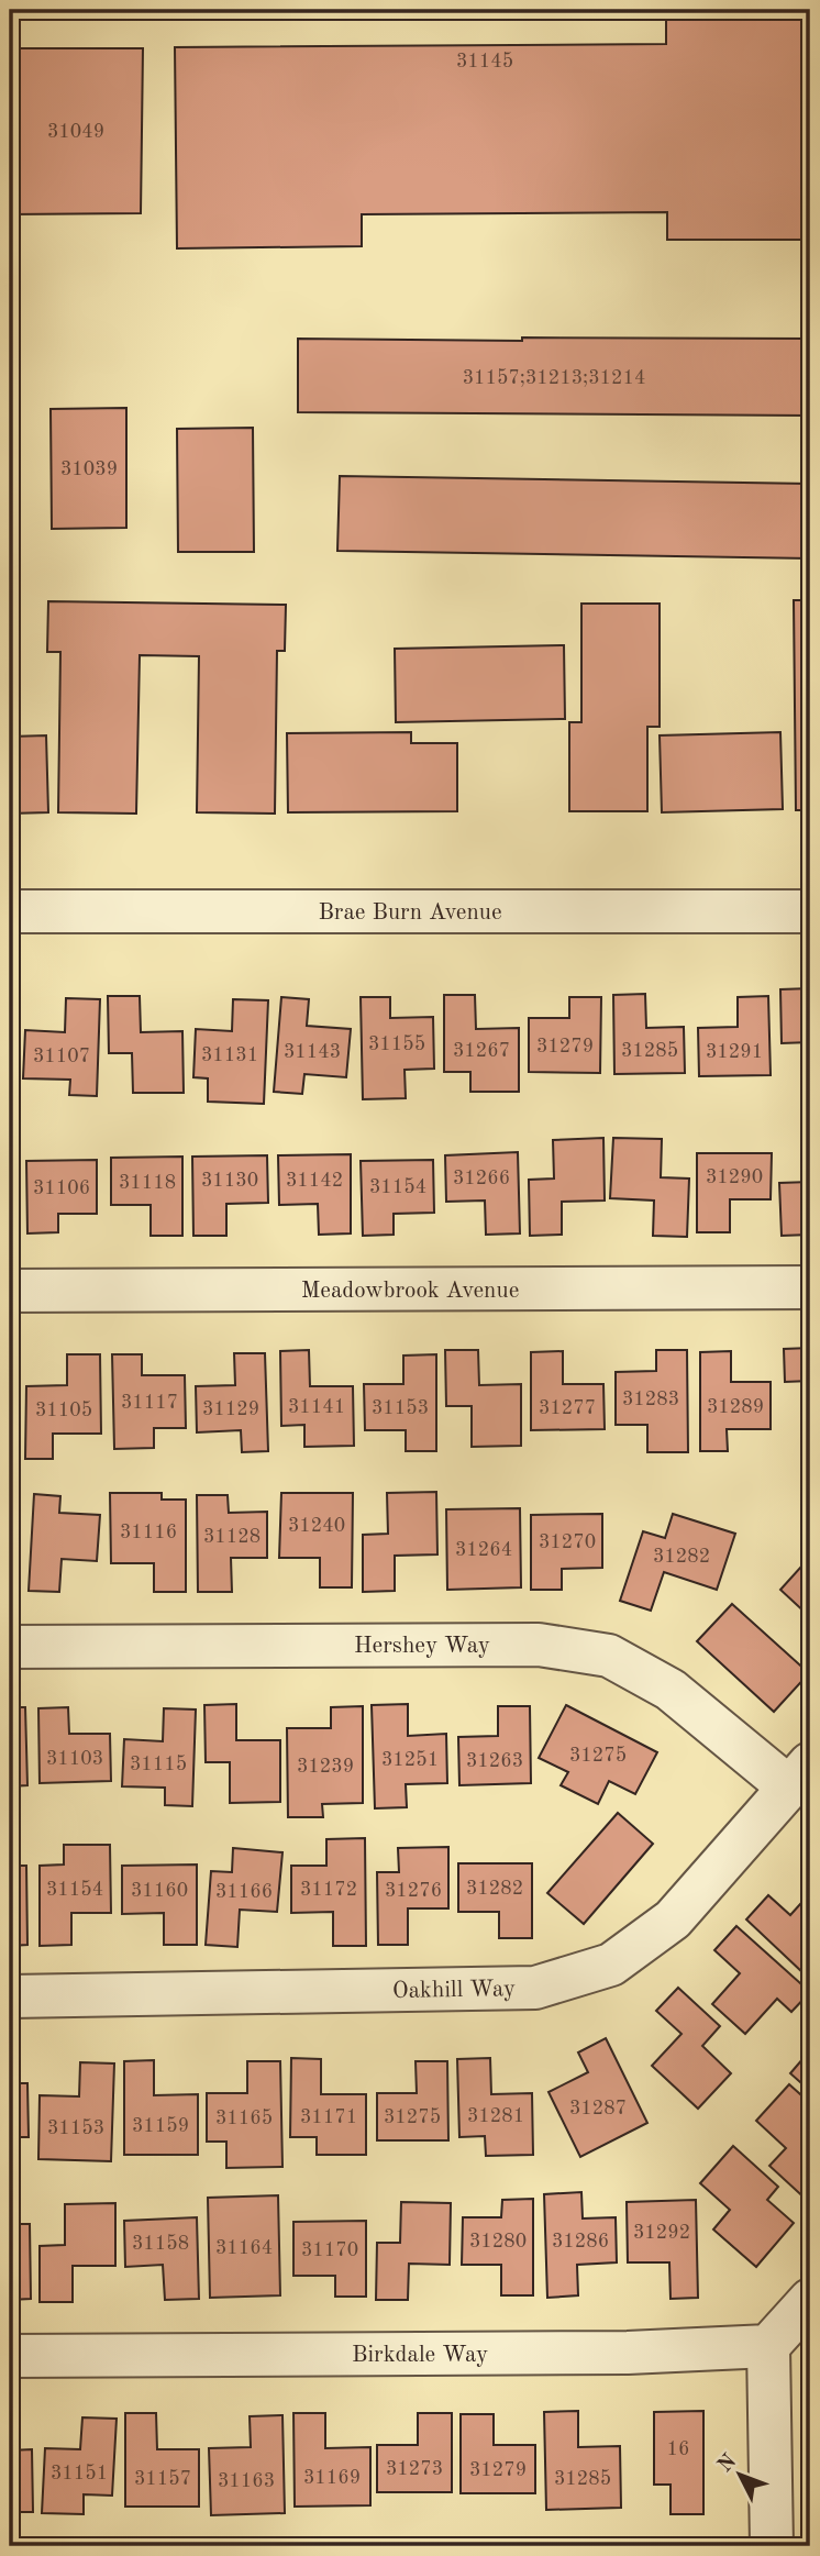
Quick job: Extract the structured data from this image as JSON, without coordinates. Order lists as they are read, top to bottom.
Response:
{
  "streets": {
    "street": [
      "Brae Burn Avenue",
      "Meadowbrook Avenue",
      "Hershey Way",
      "Oakhill Way",
      "Birkdale Way"
    ]
  },
  "crossings": [
    ["Hershey Way", "Oakhill Way"]
  ],
  "house_numbers": [
    "31145",
    "31049",
    "31157;31213;31214",
    "31039",
    "31155",
    "31279",
    "31267",
    "31285",
    "31143",
    "31291",
    "31131",
    "31107",
    "31290",
    "31266",
    "31130",
    "31142",
    "31118",
    "31154",
    "31106",
    "31283",
    "31117",
    "31141",
    "31289",
    "31153",
    "31277",
    "31129",
    "31105",
    "31240",
    "31116",
    "31128",
    "31270",
    "31264",
    "31282",
    "31275",
    "31103",
    "31251",
    "31263",
    "31115",
    "31239",
    "31282",
    "31154",
    "31172",
    "31160",
    "31276",
    "31166",
    "31287",
    "31281",
    "31171",
    "31275",
    "31165",
    "31159",
    "31153",
    "31292",
    "31280",
    "31286",
    "31158",
    "31164",
    "31170",
    "16",
    "31273",
    "31279",
    "31151",
    "31169",
    "31157",
    "31285",
    "31163"
  ],
  "north": "top left"
}
